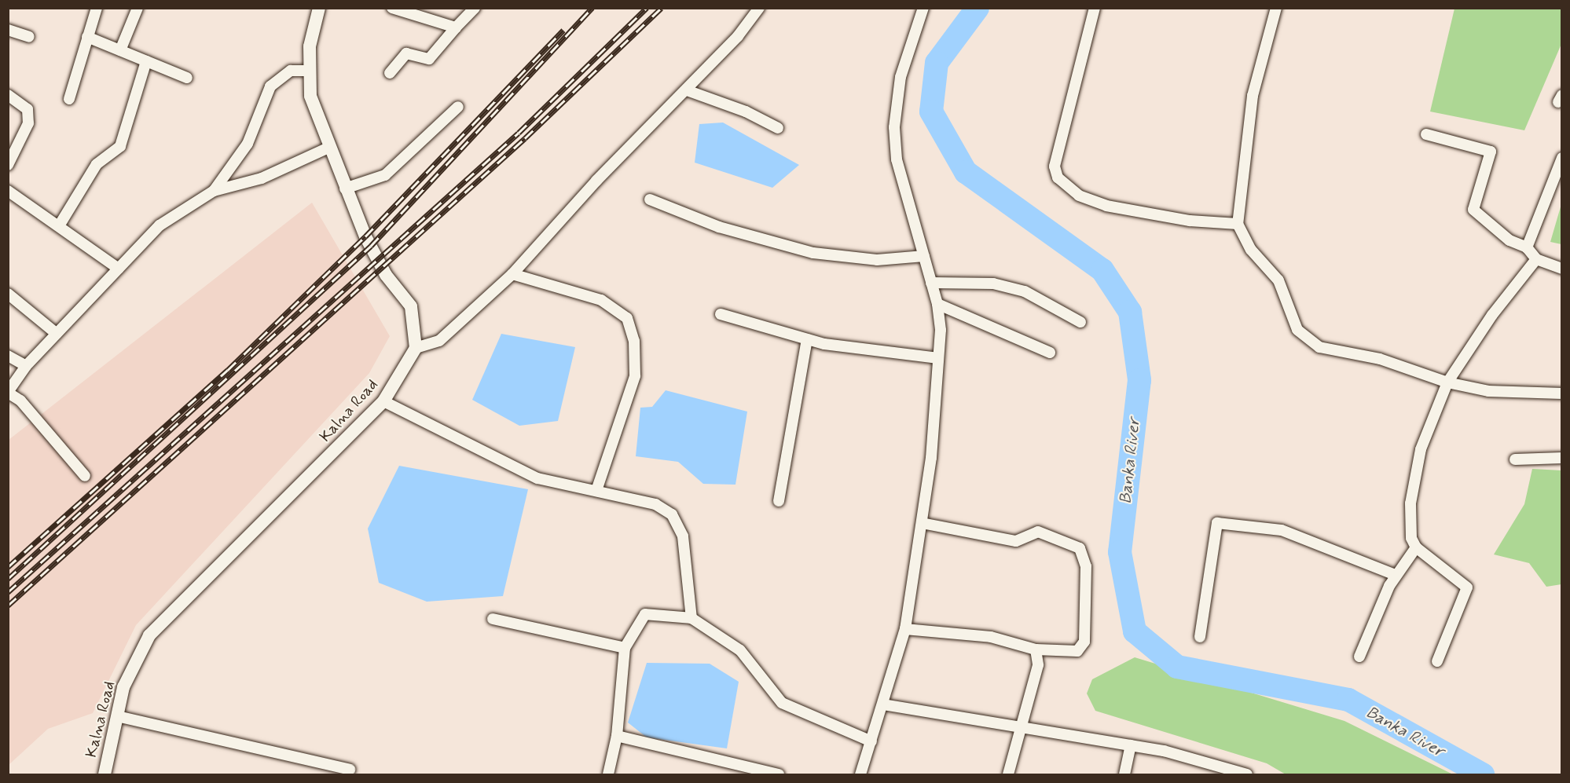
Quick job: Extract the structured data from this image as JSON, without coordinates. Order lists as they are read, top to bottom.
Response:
{
  "streets": {
    "street": ["Kalna Road"]
  },
  "water": ["Banka River"]
}
